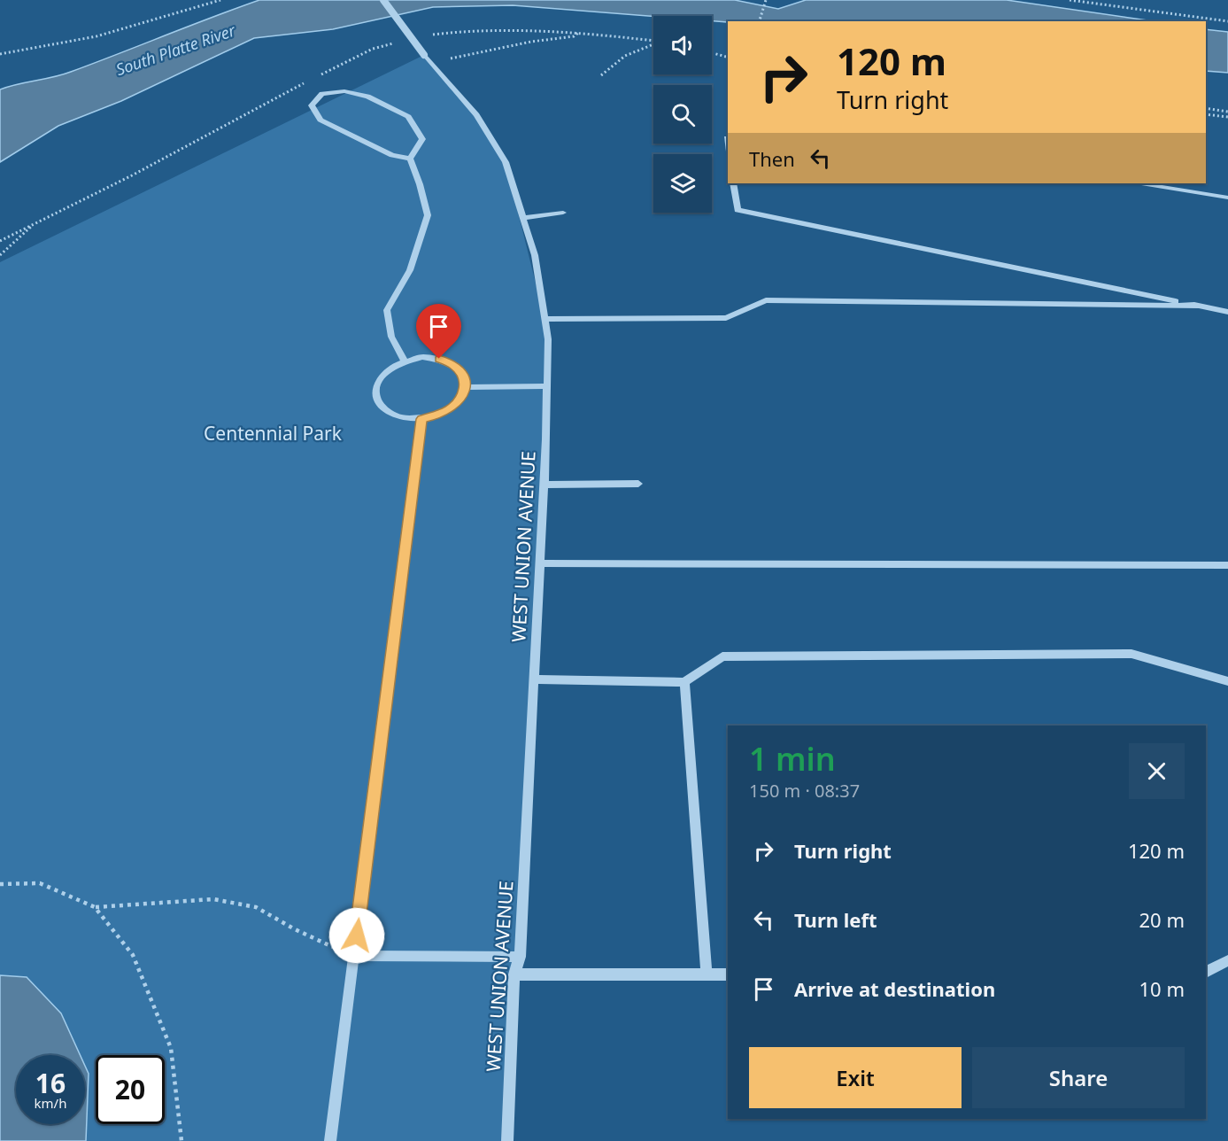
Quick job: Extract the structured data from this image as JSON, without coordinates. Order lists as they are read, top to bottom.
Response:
{
  "streets": {
    "street": ["WEST UNION AVENUE"]
  },
  "water": ["South Platte River"],
  "parks": ["Centennial Park"],
  "page": {
    "turn": ["120 m", "Turn right"],
    "then": "Then",
    "heading": ["1 min", "150 m · 08:37"],
    "list": [
      {
        "name": "Turn right",
        "value": "120 m"
      },
      {
        "name": "Turn left",
        "value": "20 m"
      },
      {
        "name": "Arrive at destination",
        "value": "10 m"
      }
    ],
    "buttons": ["Exit", "Share"],
    "speed": "16 km/h",
    "limit": "20"
  }
}
